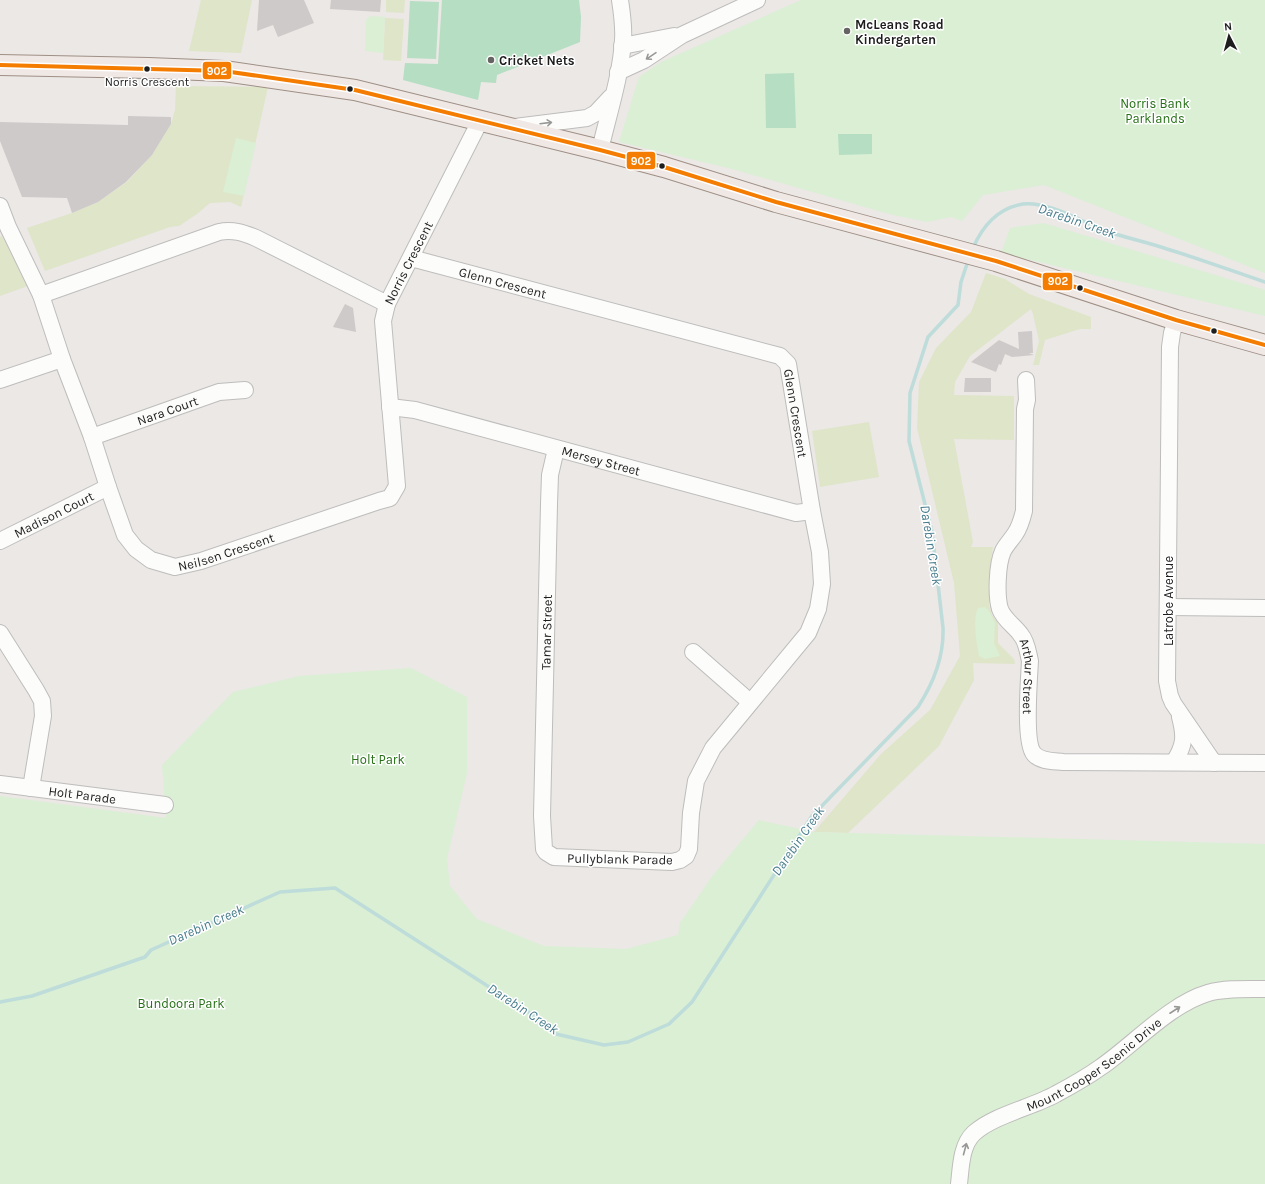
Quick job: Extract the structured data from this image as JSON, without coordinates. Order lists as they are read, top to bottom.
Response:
{
  "streets": {
    "street": [
      "Norris Crescent",
      "Glenn Crescent",
      "Nara Court",
      "Mersey Street",
      "Madison Court",
      "Neilsen Crescent",
      "Latrobe Avenue",
      "Tamar Street",
      "Arthur Street",
      "Holt Parade",
      "Pullyblank Parade",
      "Mount Cooper Scenic Drive"
    ]
  },
  "crossings": [
    ["Norris Crescent", "Glenn Crescent"],
    ["Norris Crescent", "Neilsen Crescent"],
    ["Glenn Crescent", "Mersey Street"],
    ["Glenn Crescent", "Pullyblank Parade"],
    ["Nara Court", "Neilsen Crescent"],
    ["Mersey Street", "Neilsen Crescent"],
    ["Mersey Street", "Tamar Street"],
    ["Madison Court", "Neilsen Crescent"],
    ["Latrobe Avenue", "Arthur Street"],
    ["Tamar Street", "Pullyblank Parade"]
  ],
  "one_way": ["Mount Cooper Scenic Drive"],
  "water": ["Darebin Creek"],
  "parks": ["Norris Bank Parklands", "Holt Park", "Bundoora Park"],
  "places": ["McLeans Road Kindergarten", "Cricket Nets", "Norris Crescent"],
  "lines": ["transit line 902"],
  "north": "top"
}
